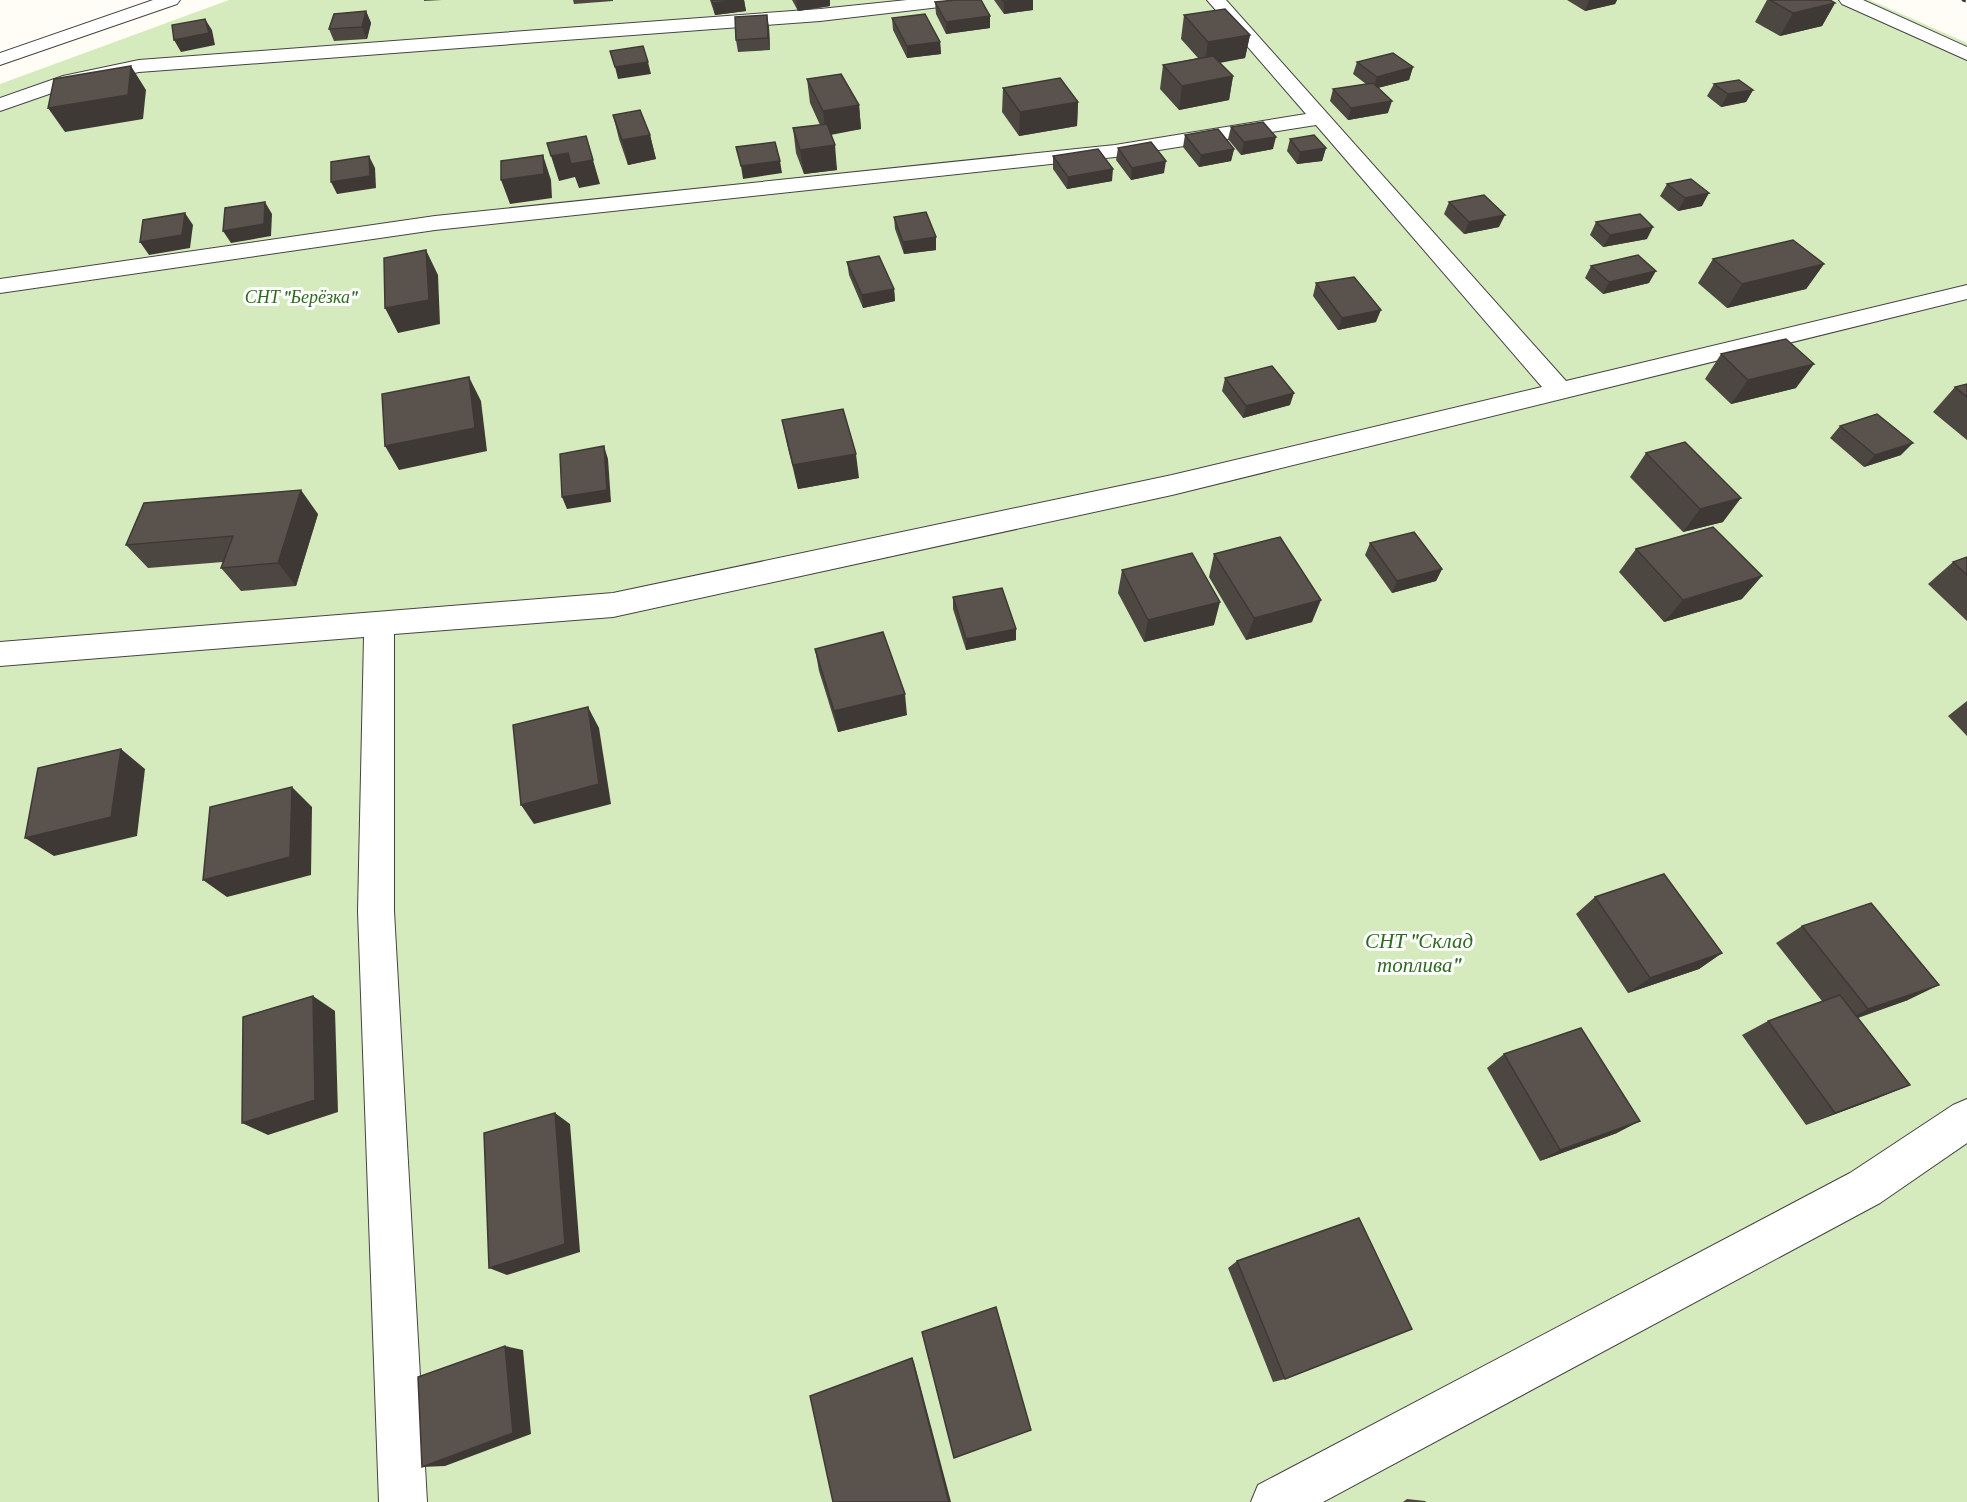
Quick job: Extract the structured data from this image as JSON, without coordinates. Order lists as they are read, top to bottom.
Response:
{
  "parks": ["СНТ \"Берёзка\"", "СНТ \"Склад топлива\""]
}
